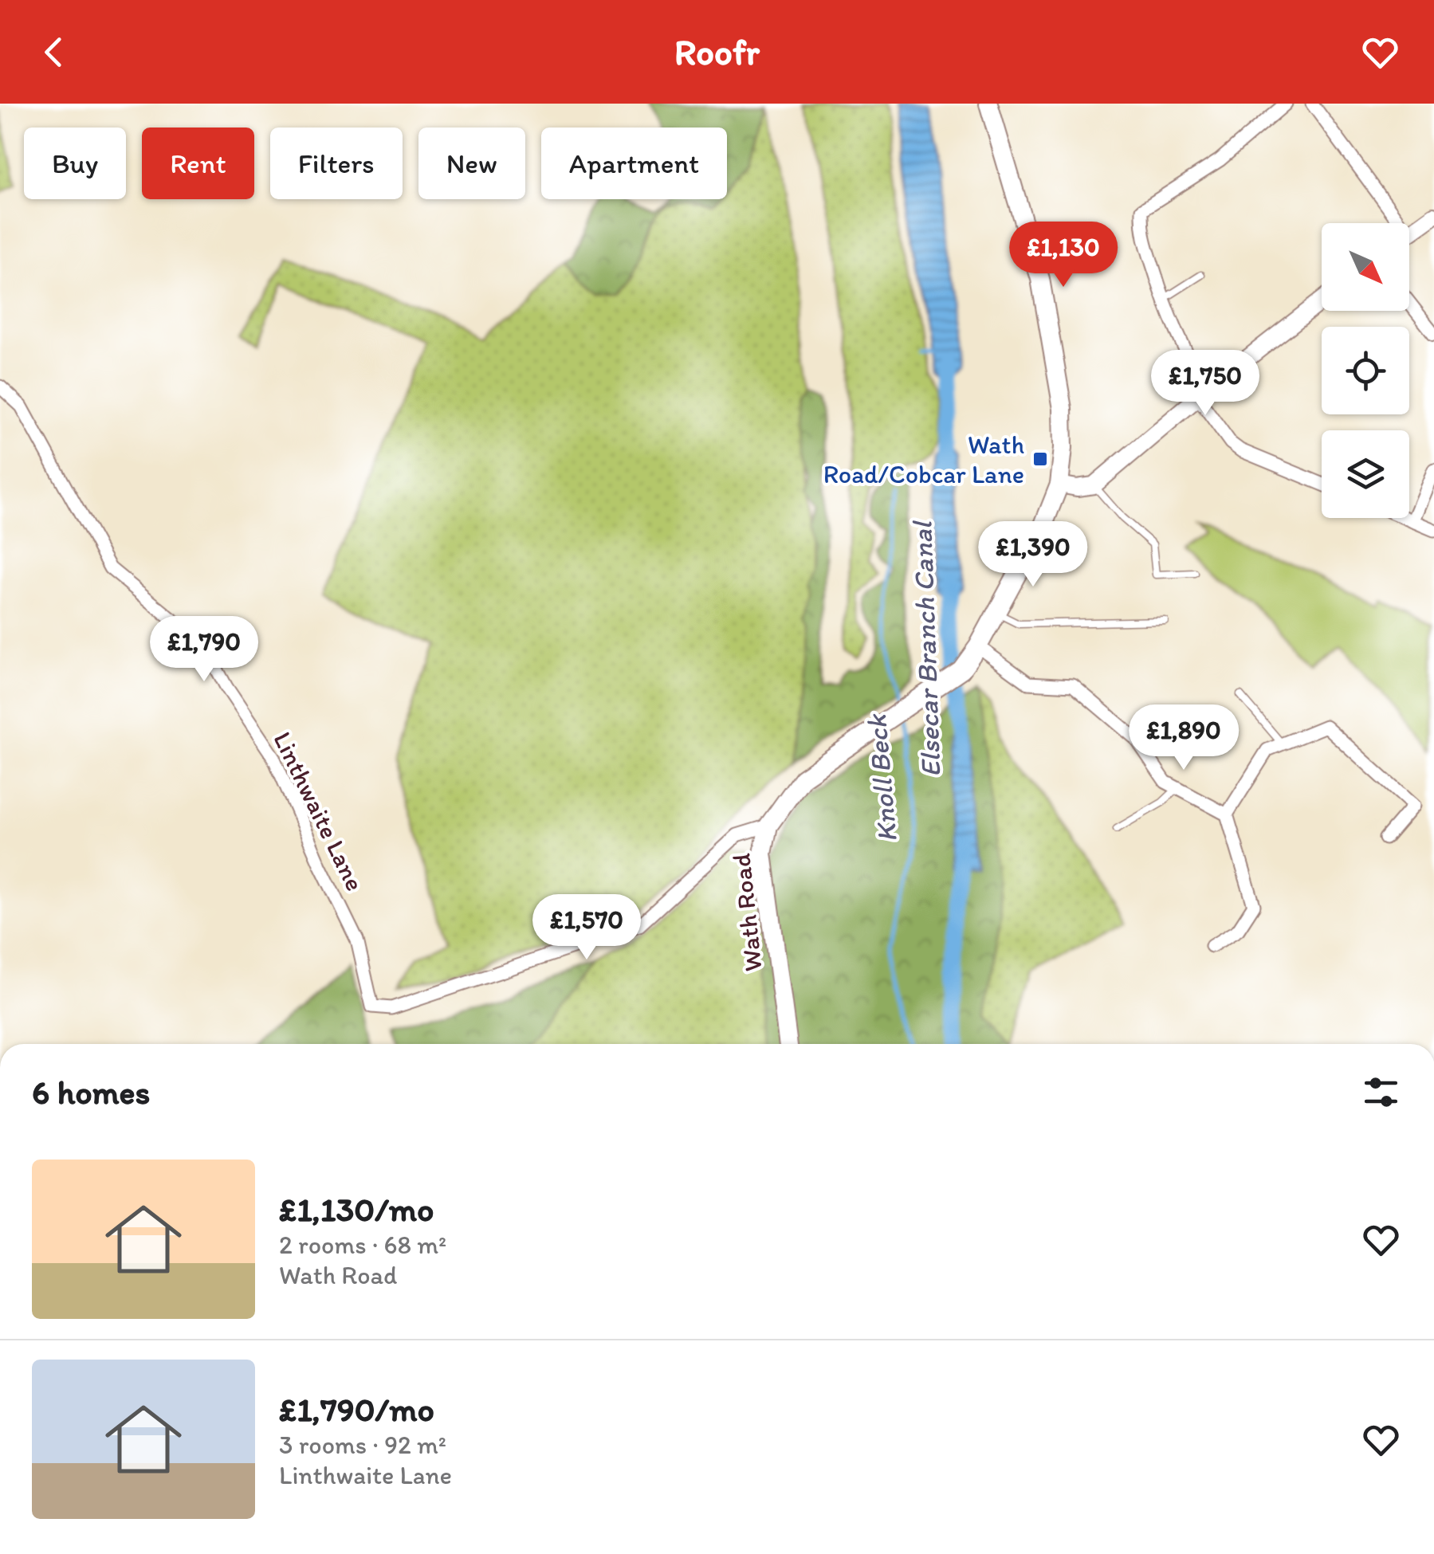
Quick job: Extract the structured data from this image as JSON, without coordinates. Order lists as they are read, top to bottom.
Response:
{
  "streets": {
    "main road": ["Wath Road"],
    "street": ["Linthwaite Lane"]
  },
  "crossings": [
    ["Linthwaite Lane", "Wath Road"]
  ],
  "water": ["Elsecar Branch Canal", "Knoll Beck"],
  "places": {
    "transit": ["Wath Road/Cobcar Lane"]
  },
  "north": "bottom right",
  "page": {
    "header": "Roofr",
    "chip": [
      "Buy",
      "Rent",
      "Filters",
      "New",
      "Apartment"
    ],
    "price": [
      "£1,130",
      "£1,750",
      "£1,390",
      "£1,790",
      "£1,890",
      "£1,570"
    ],
    "heading": "6 homes",
    "list": [
      {
        "name": "£1,130/mo",
        "note": "2 rooms · 68 m² · Wath Road"
      },
      {
        "name": "£1,790/mo",
        "note": "3 rooms · 92 m² · Linthwaite Lane"
      }
    ]
  }
}
